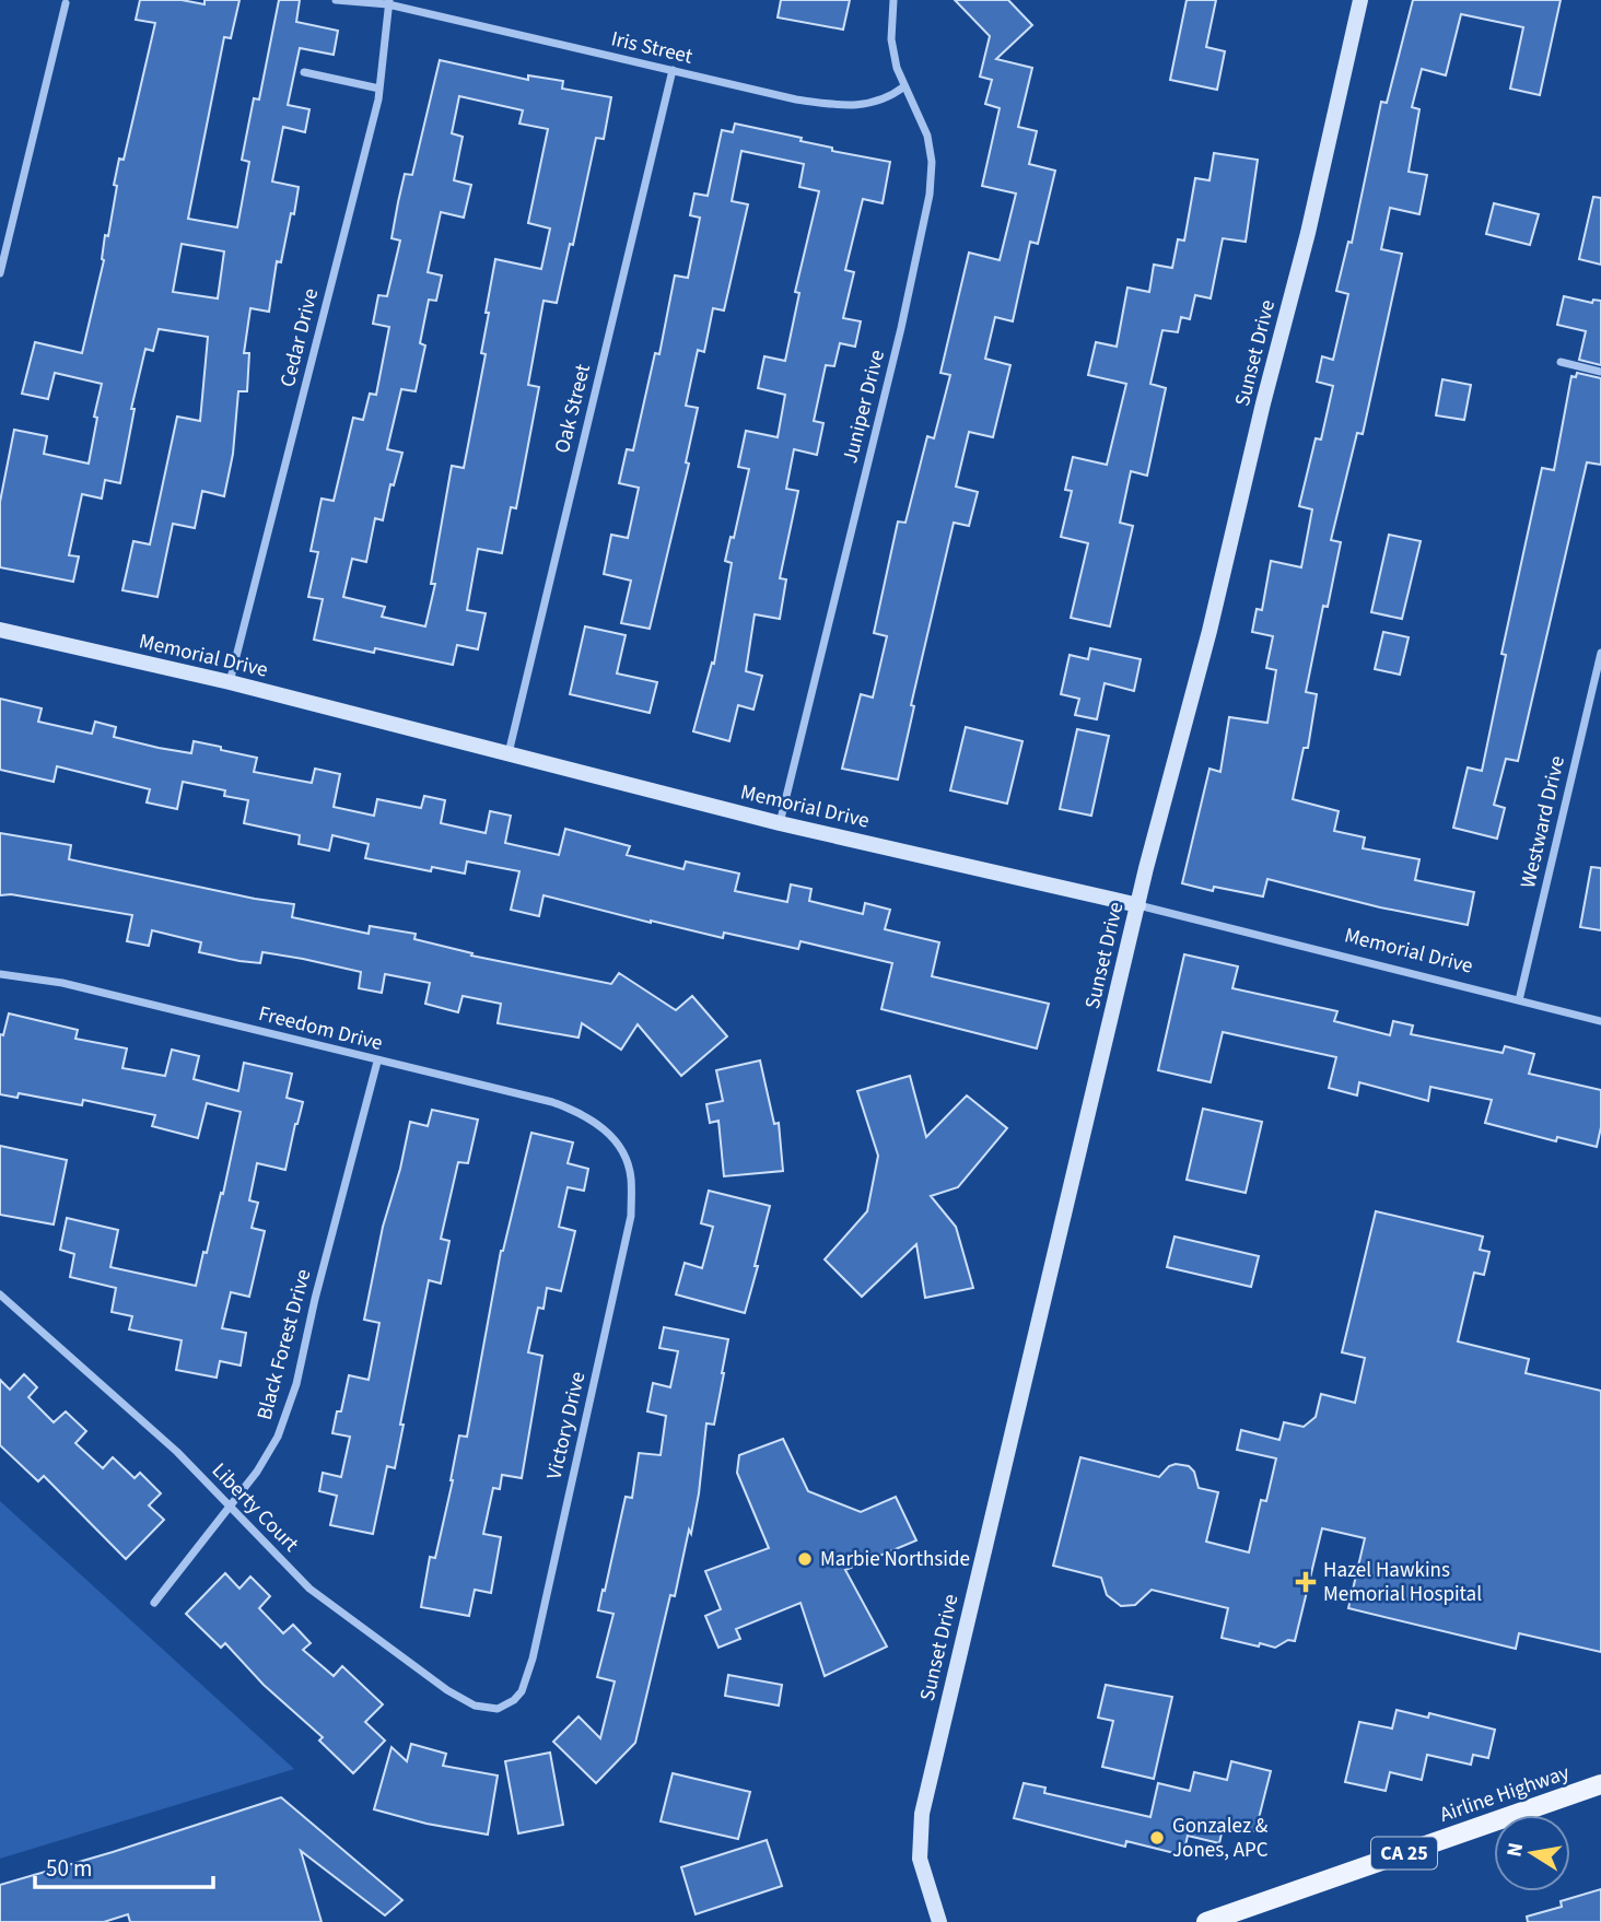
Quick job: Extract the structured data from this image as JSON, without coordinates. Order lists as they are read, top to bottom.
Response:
{
  "streets": {
    "main road": ["Airline Highway", "CA 25"],
    "street": [
      "Iris Street",
      "Cedar Drive",
      "Sunset Drive",
      "Juniper Drive",
      "Oak Street",
      "Memorial Drive",
      "Westward Drive",
      "Freedom Drive",
      "Black Forest Drive",
      "Victory Drive",
      "Liberty Court"
    ]
  },
  "crossings": [
    ["Iris Street", "Cedar Drive"],
    ["Iris Street", "Juniper Drive"],
    ["Iris Street", "Oak Street"],
    ["Cedar Drive", "Memorial Drive"],
    ["Sunset Drive", "Memorial Drive"],
    ["Juniper Drive", "Memorial Drive"],
    ["Oak Street", "Memorial Drive"],
    ["Memorial Drive", "Westward Drive"],
    ["Freedom Drive", "Black Forest Drive"],
    ["Freedom Drive", "Victory Drive"],
    ["Black Forest Drive", "Liberty Court"],
    ["Victory Drive", "Liberty Court"]
  ],
  "places": {
    "other": ["Marbie Northside", "Gonzalez & Jones, APC"],
    "health": ["Hazel Hawkins Memorial Hospital"]
  },
  "scale_bar": "50 m",
  "north": "left"
}
